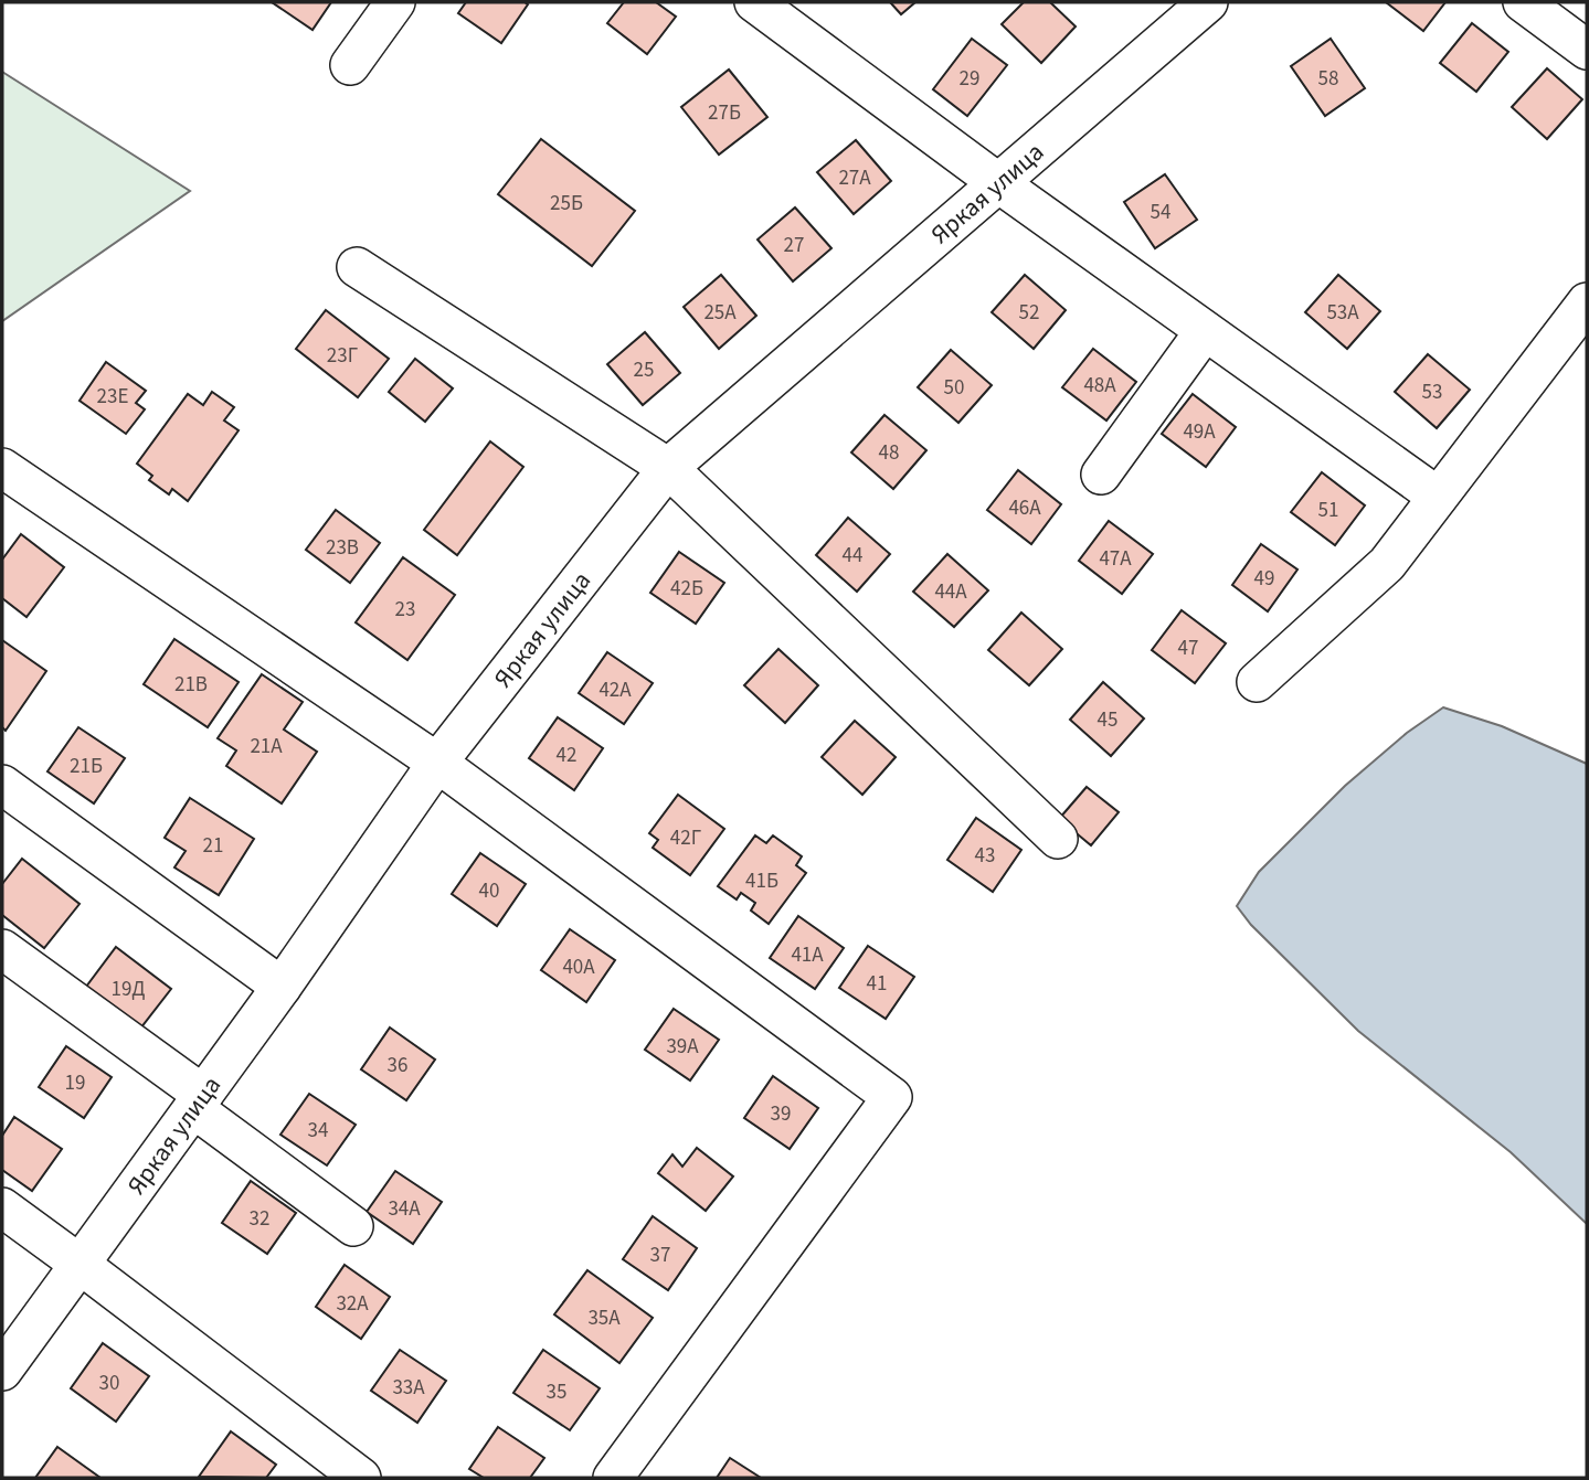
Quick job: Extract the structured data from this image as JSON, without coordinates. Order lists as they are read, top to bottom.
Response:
{
  "streets": {
    "street": ["Яркая улица"]
  },
  "house_numbers": [
    "29",
    "58",
    "27Б",
    "27А",
    "25Б",
    "54",
    "27",
    "25А",
    "52",
    "53А",
    "23Г",
    "25",
    "48А",
    "50",
    "53",
    "23Е",
    "49А",
    "48",
    "46А",
    "51",
    "23В",
    "44",
    "47А",
    "49",
    "42Б",
    "44А",
    "23",
    "47",
    "21В",
    "42А",
    "45",
    "21А",
    "42",
    "21Б",
    "42Г",
    "21",
    "43",
    "41Б",
    "40",
    "41А",
    "40А",
    "41",
    "19Д",
    "39А",
    "36",
    "19",
    "39",
    "34",
    "34А",
    "32",
    "37",
    "32А",
    "35А",
    "30",
    "33А",
    "35"
  ]
}
